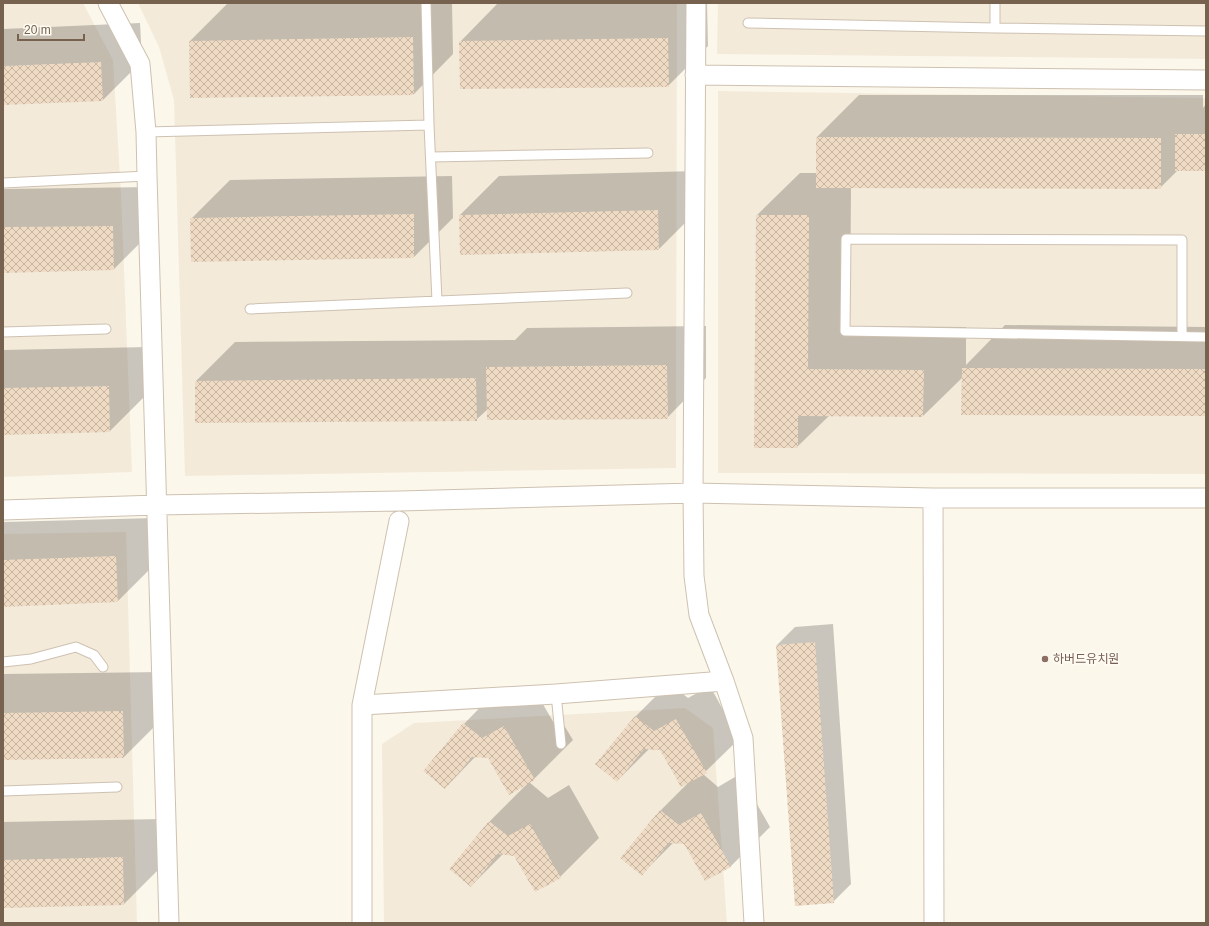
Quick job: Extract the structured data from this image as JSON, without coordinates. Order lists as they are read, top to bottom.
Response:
{
  "places": ["하버드유치원"],
  "scale_bar": "20 m"
}
